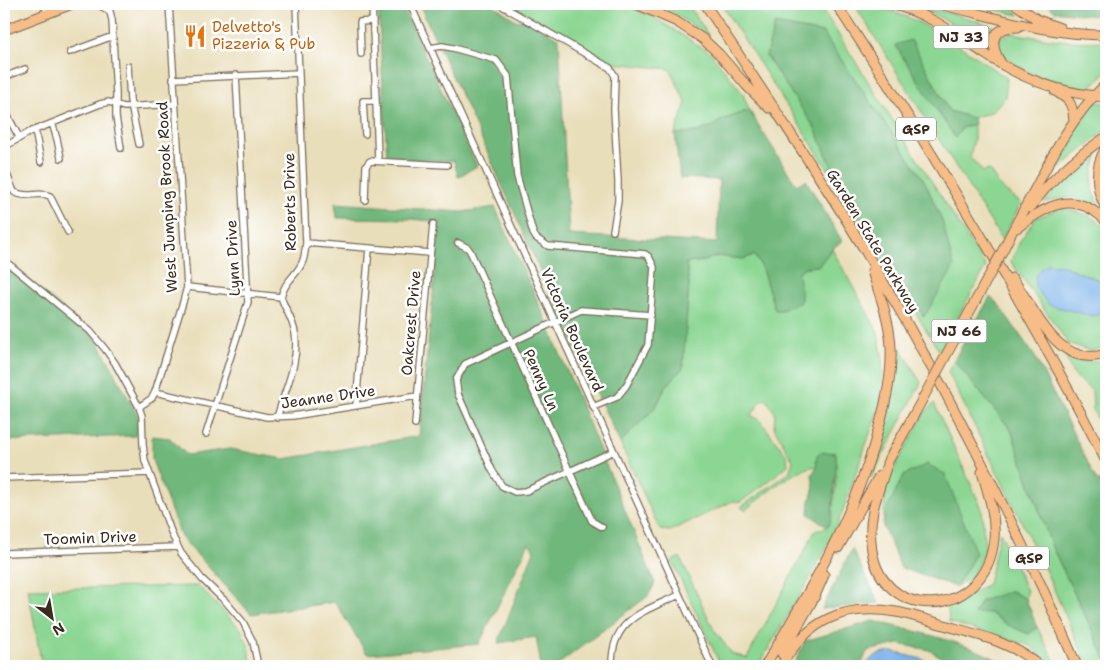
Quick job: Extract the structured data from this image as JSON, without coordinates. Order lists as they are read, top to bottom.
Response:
{
  "streets": {
    "highway": [
      "NJ 33",
      "GSP",
      "Garden State Parkway",
      "NJ 66"
    ],
    "street": [
      "West Jumping Brook Road",
      "Roberts Drive",
      "Lynn Drive",
      "Oakcrest Drive",
      "Victoria Boulevard",
      "Penny Ln",
      "Jeanne Drive",
      "Toomin Drive"
    ]
  },
  "crossings": [
    ["NJ 33", "NJ 66"],
    ["West Jumping Brook Road", "Jeanne Drive"],
    ["Lynn Drive", "Jeanne Drive"],
    ["Oakcrest Drive", "Jeanne Drive"]
  ],
  "places": {
    "restaurant": ["Delvetto's Pizzeria & Pub"]
  },
  "north": "bottom right"
}
